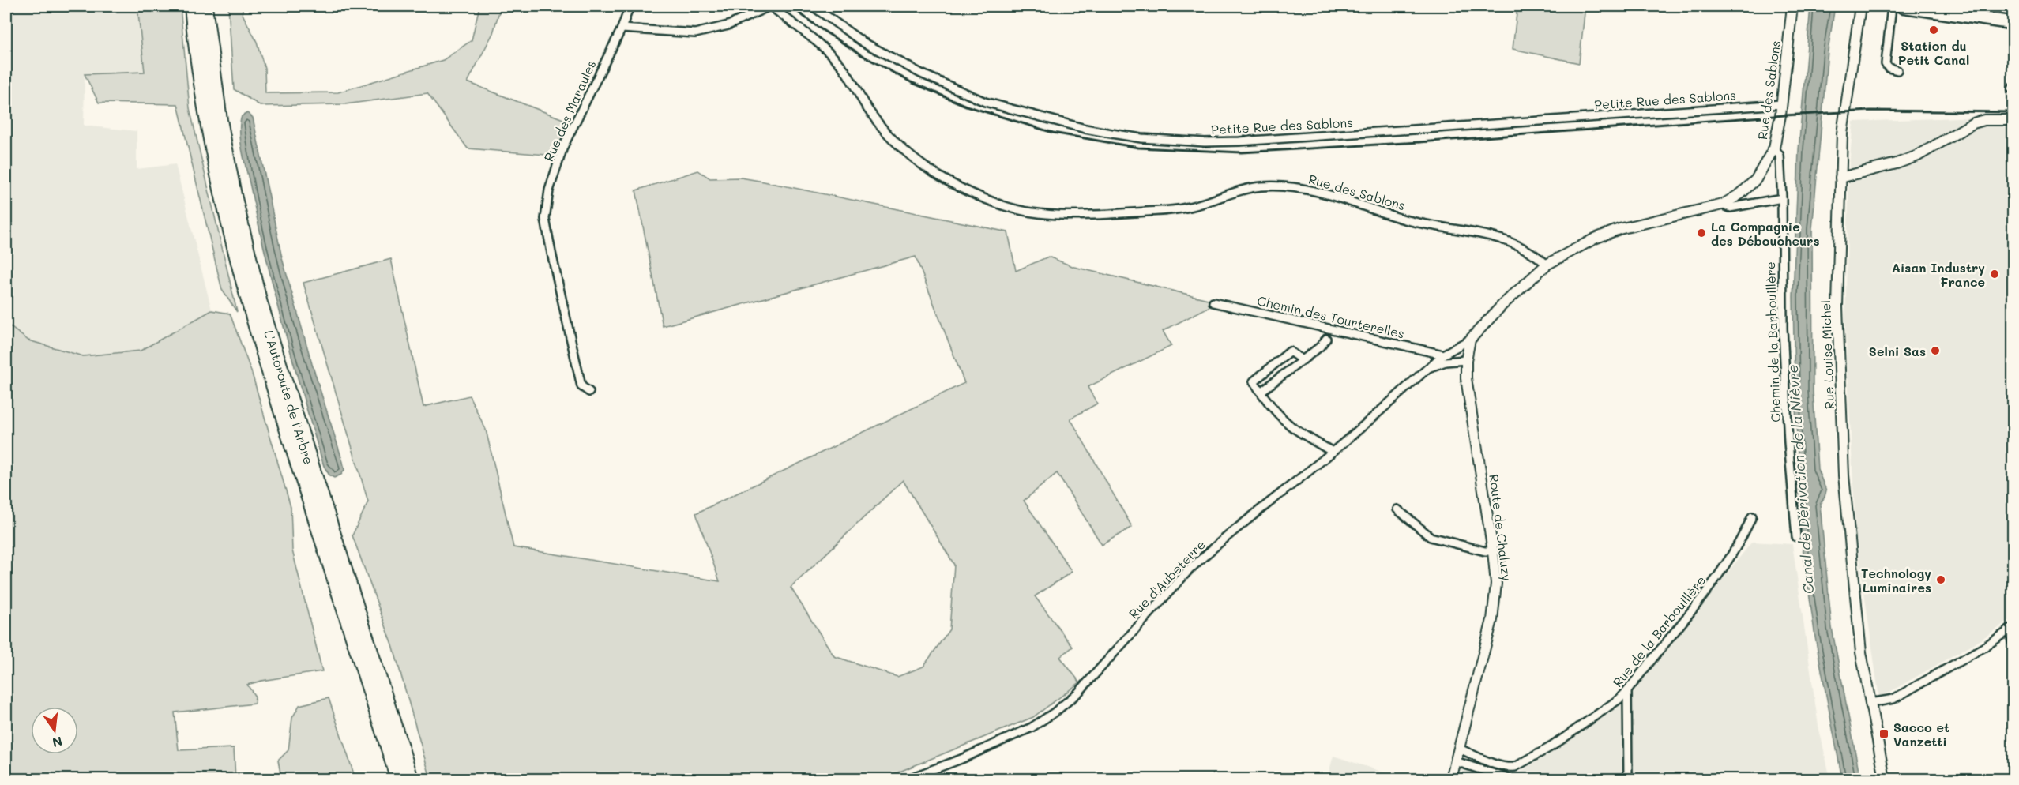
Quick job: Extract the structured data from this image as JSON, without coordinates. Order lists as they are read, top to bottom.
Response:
{
  "streets": {
    "highway": ["L'Autoroute de l'Arbre"],
    "street": [
      "Rue des Sablons",
      "Petite Rue des Sablons",
      "Rue des Maraules",
      "Chemin des Tourterelles",
      "Chemin de la Barbouillère",
      "Rue Louise Michel",
      "Route de Chaluzy",
      "Rue d'Aubeterre",
      "Rue de la Barbouillère"
    ]
  },
  "crossings": [
    ["Rue des Sablons", "Petite Rue des Sablons"],
    ["Rue des Sablons", "Chemin de la Barbouillère"],
    ["Chemin des Tourterelles", "Rue d'Aubeterre"],
    ["Route de Chaluzy", "Rue d'Aubeterre"],
    ["Route de Chaluzy", "Rue de la Barbouillère"]
  ],
  "water": ["Canal de Dérivation de la Nièvre"],
  "places": {
    "other": [
      "Station du Petit Canal",
      "La Compagnie des Déboucheurs",
      "Aisan Industry France",
      "Selni Sas",
      "Technology Luminaires"
    ],
    "transit": ["Sacco et Vanzetti"]
  },
  "north": "bottom"
}
